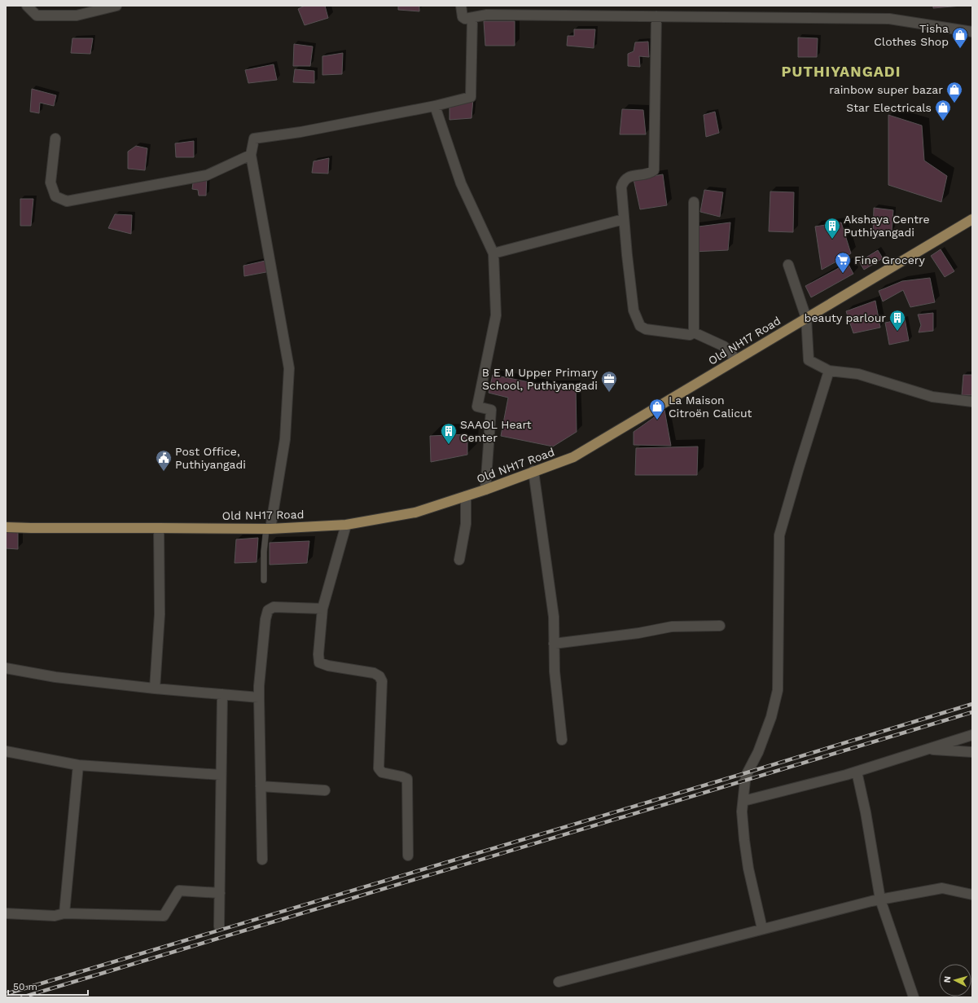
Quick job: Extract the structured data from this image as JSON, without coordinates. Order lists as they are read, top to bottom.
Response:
{
  "streets": {
    "main road": ["Old NH17 Road"]
  },
  "districts": ["PUTHIYANGADI"],
  "places": {
    "shop": [
      "Tisha Clothes Shop",
      "rainbow super bazar",
      "Star Electricals",
      "La Maison Citroën Calicut"
    ],
    "building": ["Akshaya Centre Puthiyangadi", "beauty parlour", "SAAOL Heart Center"],
    "supermarket": ["Fine Grocery"],
    "office": ["B E M Upper Primary School, Puthiyangadi"],
    "public building": ["Post Office, Puthiyangadi"]
  },
  "scale_bar": "50 m",
  "north": "left"
}
